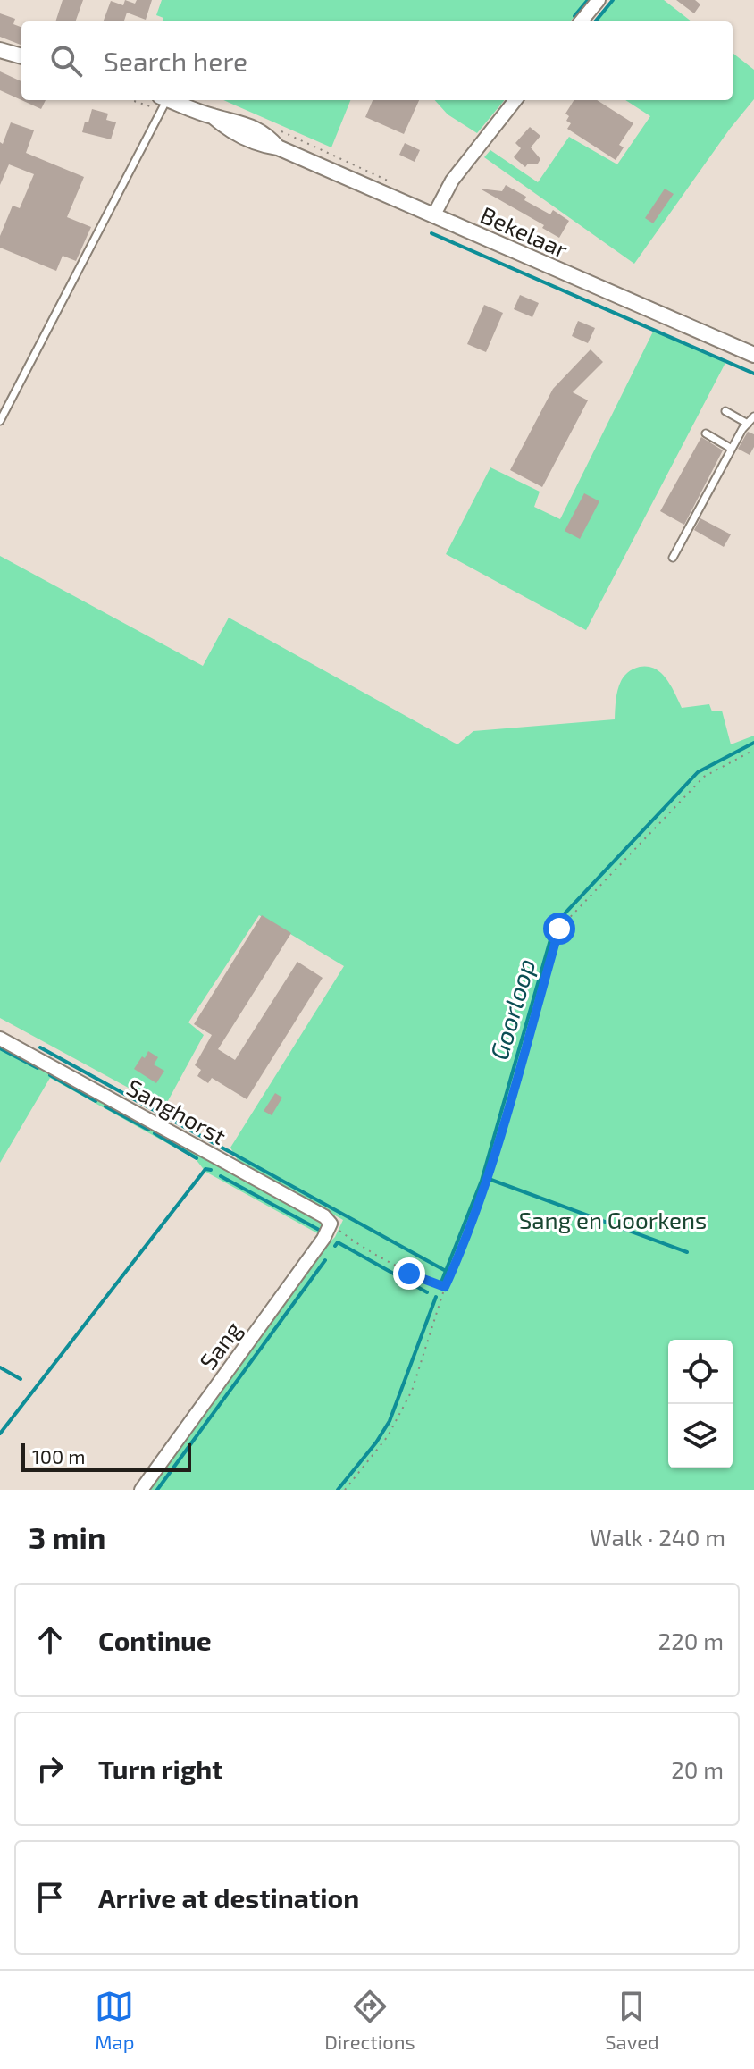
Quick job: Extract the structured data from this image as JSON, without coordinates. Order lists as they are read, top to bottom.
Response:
{
  "streets": {
    "street": ["Bekelaar", "Sanghorst", "Sang"]
  },
  "crossings": [
    ["Sanghorst", "Sang"]
  ],
  "water": ["Goorloop"],
  "parks": ["Sang en Goorkens"],
  "scale_bar": "100 m",
  "page": {
    "search": "Search here",
    "scale": "100 m",
    "heading": ["3 min", "Walk · 240 m"],
    "list": [
      ["Continue", "220 m"],
      ["Turn right", "20 m"],
      "Arrive at destination"
    ],
    "nav": ["Map", "Directions", "Saved"]
  }
}
